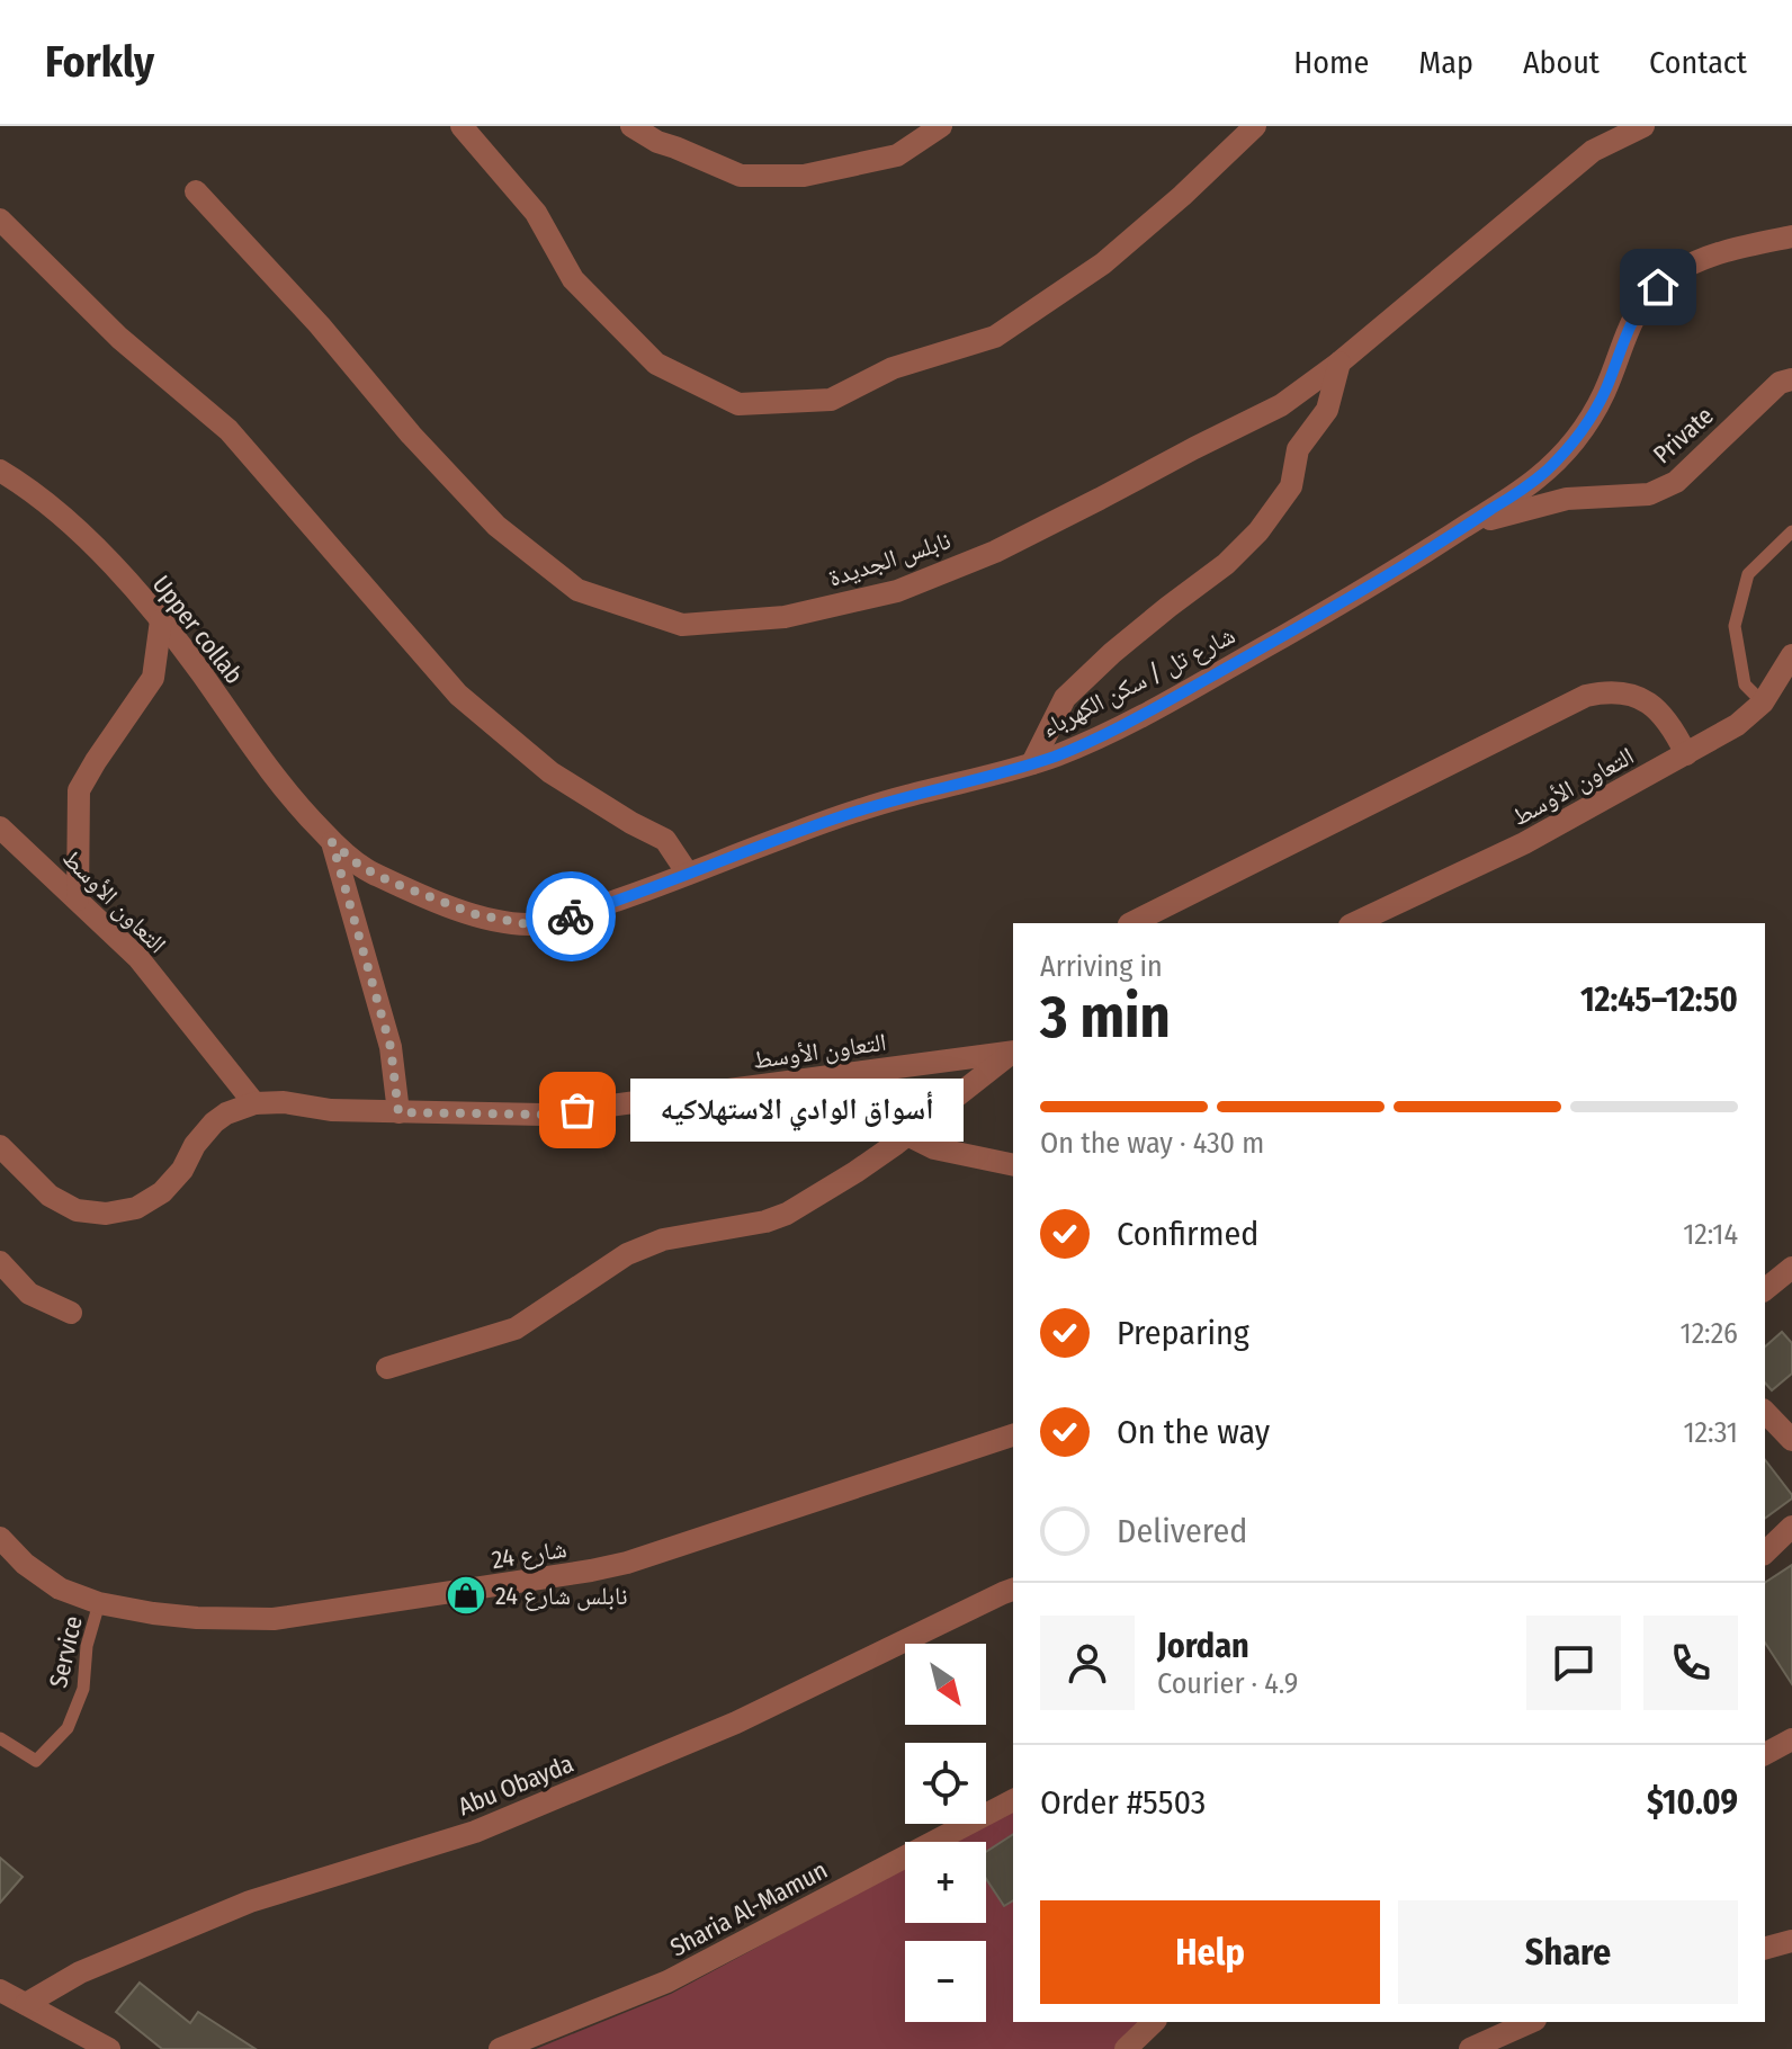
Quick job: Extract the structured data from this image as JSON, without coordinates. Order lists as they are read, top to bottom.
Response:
{
  "streets": {
    "street": [
      "Private",
      "نابلس الجديدة",
      "Upper collab",
      "شارع تل / سكن الكهرباء",
      "التعاون الأوسط",
      "شارع 24",
      "Abu Obayda",
      "Sharia Al-Mamun"
    ],
    "lane": ["Service"]
  },
  "crossings": [
    ["Upper collab", "شارع تل / سكن الكهرباء"],
    ["شارع 24", "Service"]
  ],
  "places": {
    "other": ["أسواق الوادي الاستهلاكيه"],
    "shop": ["نابلس شارع 24"]
  },
  "north": "bottom right",
  "page": {
    "header": "Forkly",
    "nav": [
      "Home",
      "Map",
      "About",
      "Contact"
    ],
    "heading": ["3 min", "Arriving in", "12:45–12:50"],
    "panel": [
      "Jordan",
      "Courier · 4.9",
      "Order #5503",
      "$10.09"
    ],
    "bar": "On the way · 430 m",
    "bubble": "أسواق الوادي الاستهلاكيه",
    "list": [
      ["Confirmed", "12:14"],
      ["Preparing", "12:26"],
      ["On the way", "12:31"],
      "Delivered"
    ],
    "map_buttons": ["+", "−"],
    "buttons": ["Help", "Share"]
  }
}
